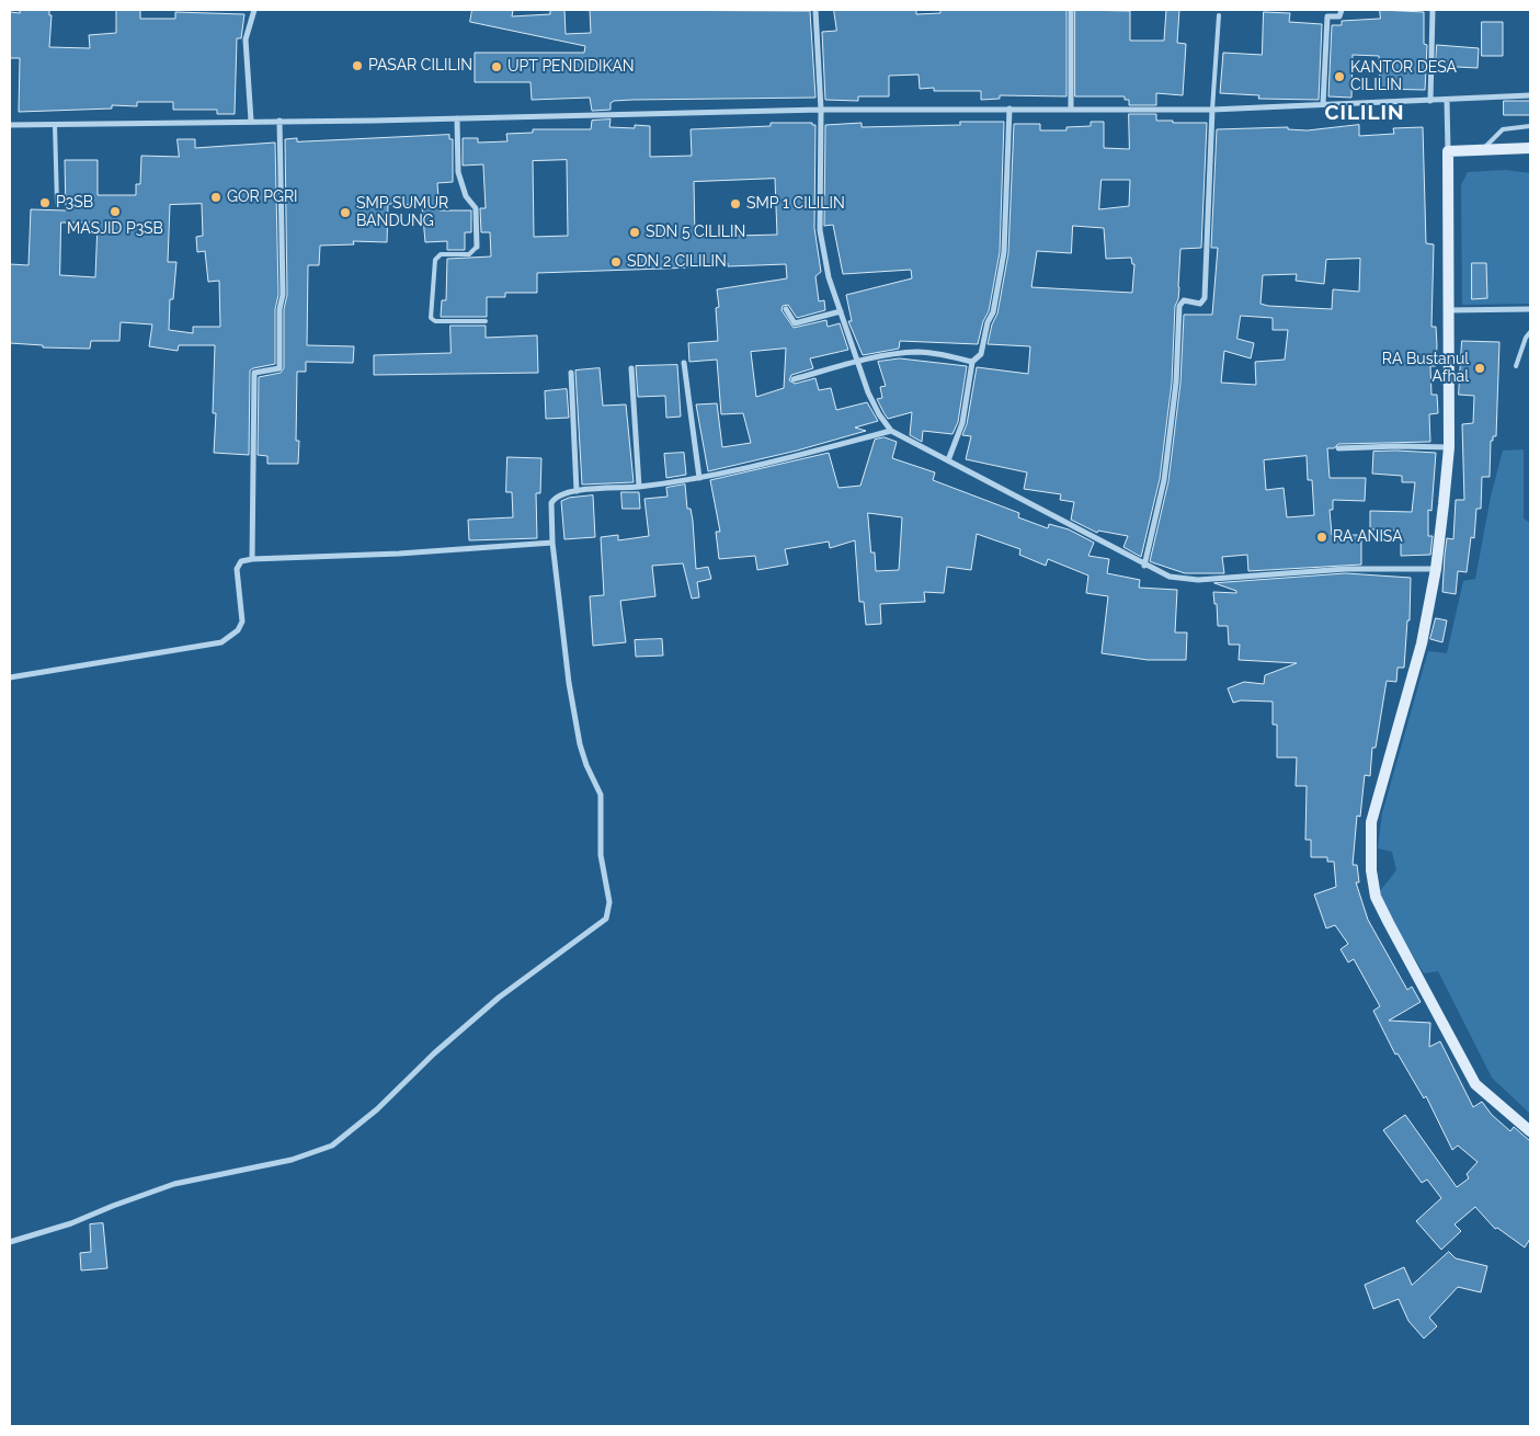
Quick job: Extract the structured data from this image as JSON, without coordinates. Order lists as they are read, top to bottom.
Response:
{
  "districts": ["CILILIN"],
  "places": [
    "PASAR CILILIN",
    "UPT PENDIDIKAN",
    "KANTOR DESA CILILIN",
    "GOR PGRI",
    "P3SB",
    "SMP 1 CILILIN",
    "MASJID P3SB",
    "SMP SUMUR BANDUNG",
    "SDN 5 CILILIN",
    "SDN 2 CILILIN",
    "RA Bustanul Afhal",
    "RA ANISA"
  ]
}
